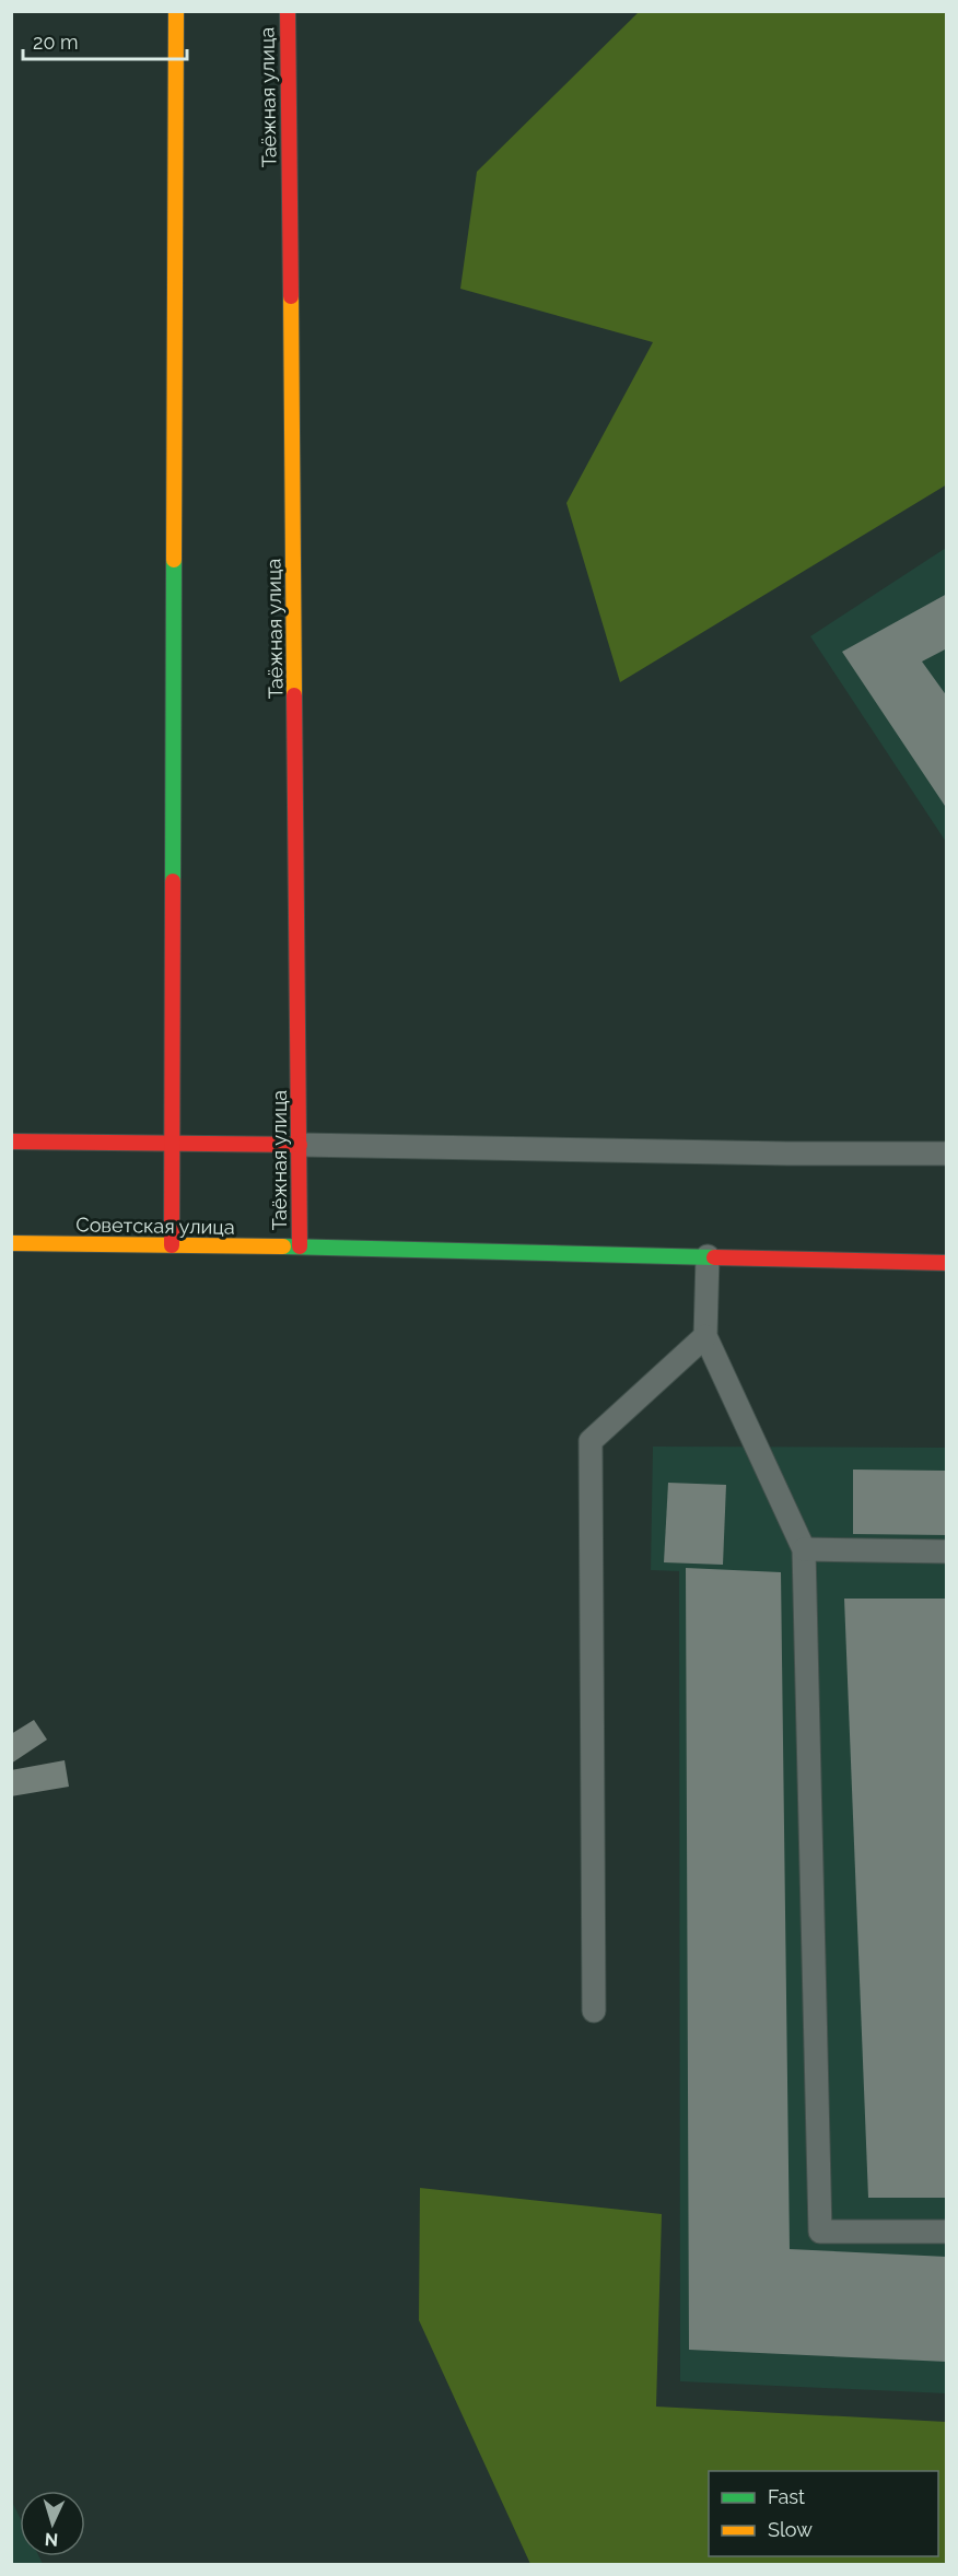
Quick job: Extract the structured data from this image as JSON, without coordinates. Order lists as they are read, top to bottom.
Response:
{
  "streets": {
    "street": ["Таёжная улица", "Советская улица"]
  },
  "crossings": [
    ["Таёжная улица", "Советская улица"]
  ],
  "legend": ["Fast", "Slow"],
  "scale_bar": "20 m",
  "north": "bottom"
}
